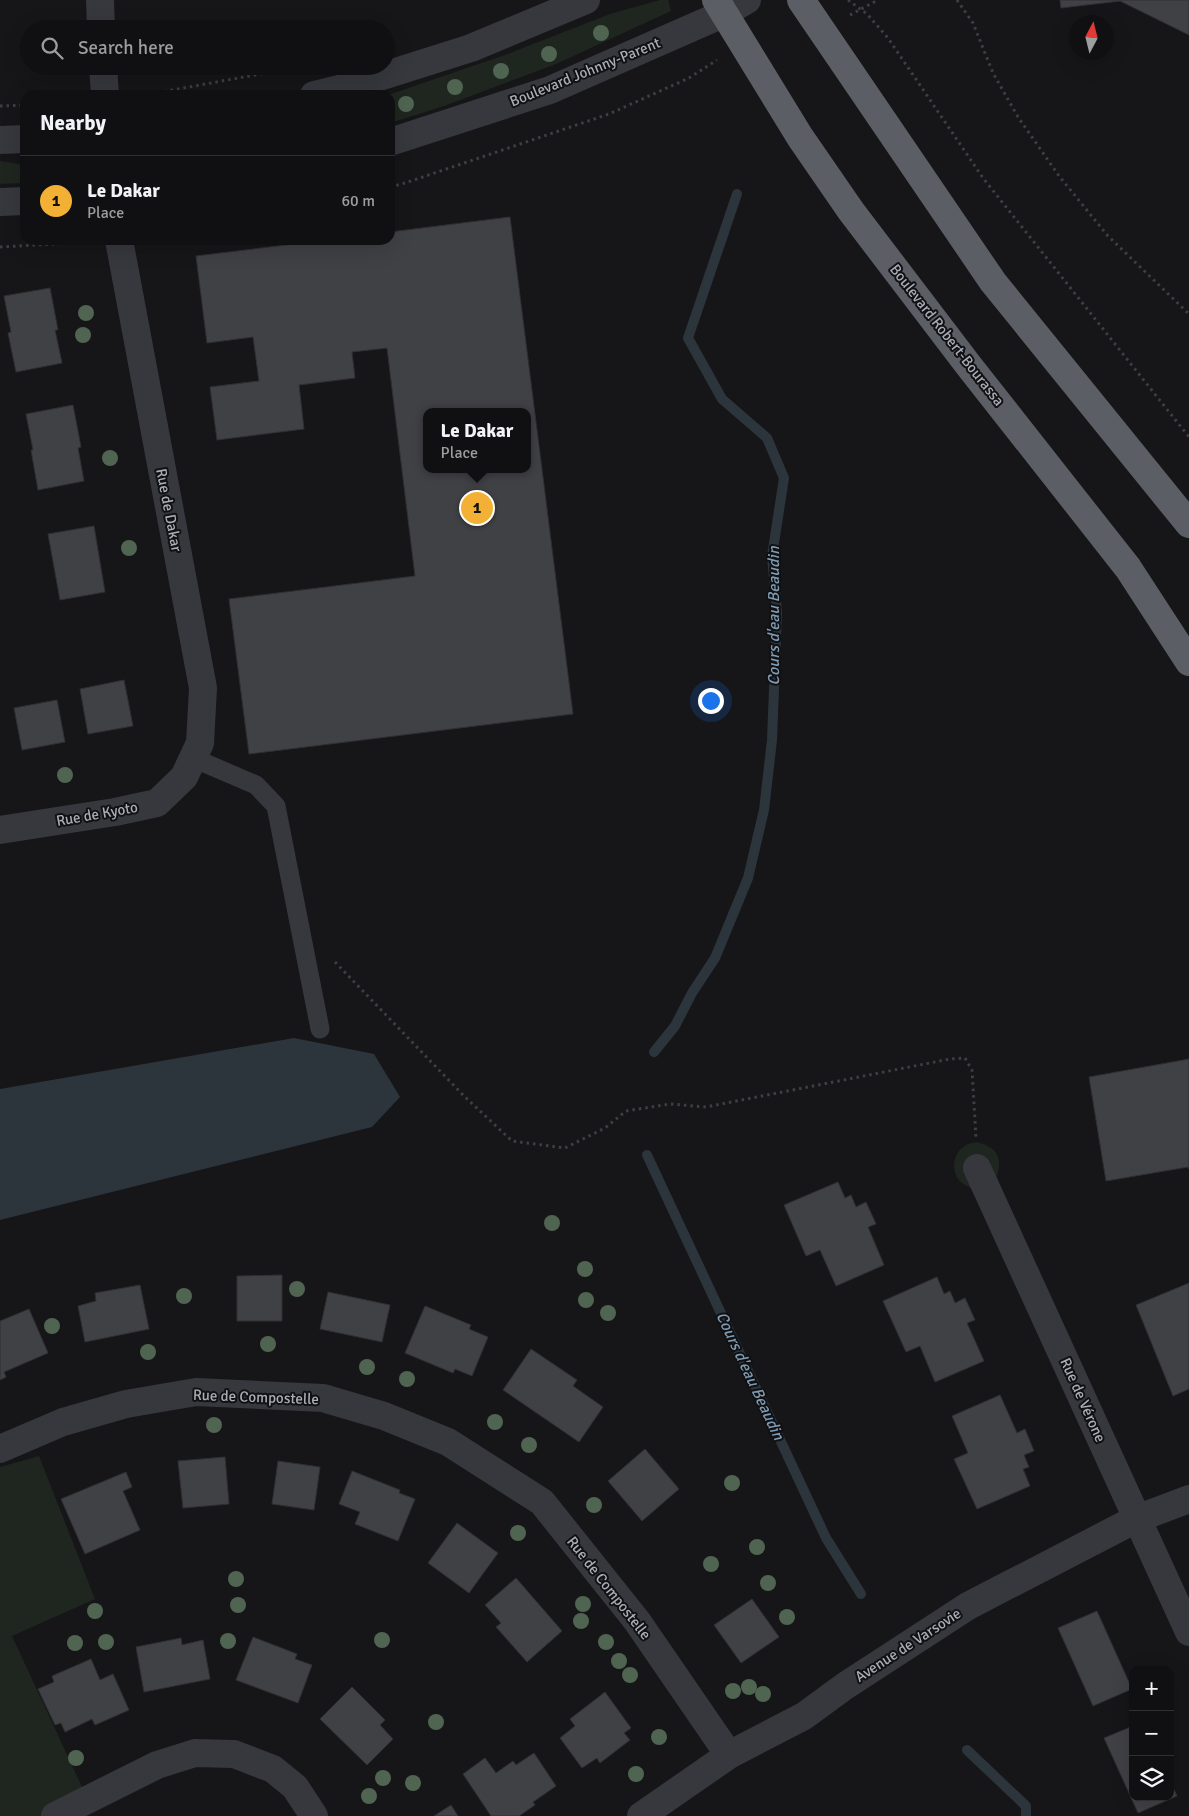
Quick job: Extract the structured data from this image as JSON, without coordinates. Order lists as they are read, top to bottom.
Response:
{
  "streets": {
    "highway": ["Boulevard Robert-Bourassa"],
    "street": [
      "Boulevard Johnny-Parent",
      "Rue de Dakar",
      "Rue de Kyoto",
      "Rue de Compostelle",
      "Rue de Vérone",
      "Avenue de Varsovie"
    ]
  },
  "crossings": [
    ["Boulevard Johnny-Parent", "Boulevard Robert-Bourassa"],
    ["Rue de Dakar", "Rue de Kyoto"],
    ["Rue de Compostelle", "Avenue de Varsovie"],
    ["Rue de Vérone", "Avenue de Varsovie"]
  ],
  "water": ["Cours d'eau Beaudin"],
  "north": "top",
  "page": {
    "search": "Search here",
    "heading": "Nearby",
    "list": [
      {
        "mark": "1",
        "name": "Le Dakar",
        "note": "Place",
        "value": "60 m"
      }
    ],
    "popup": ["Le Dakar", "Place"],
    "pins": "1",
    "map_buttons": ["+", "−"]
  }
}
